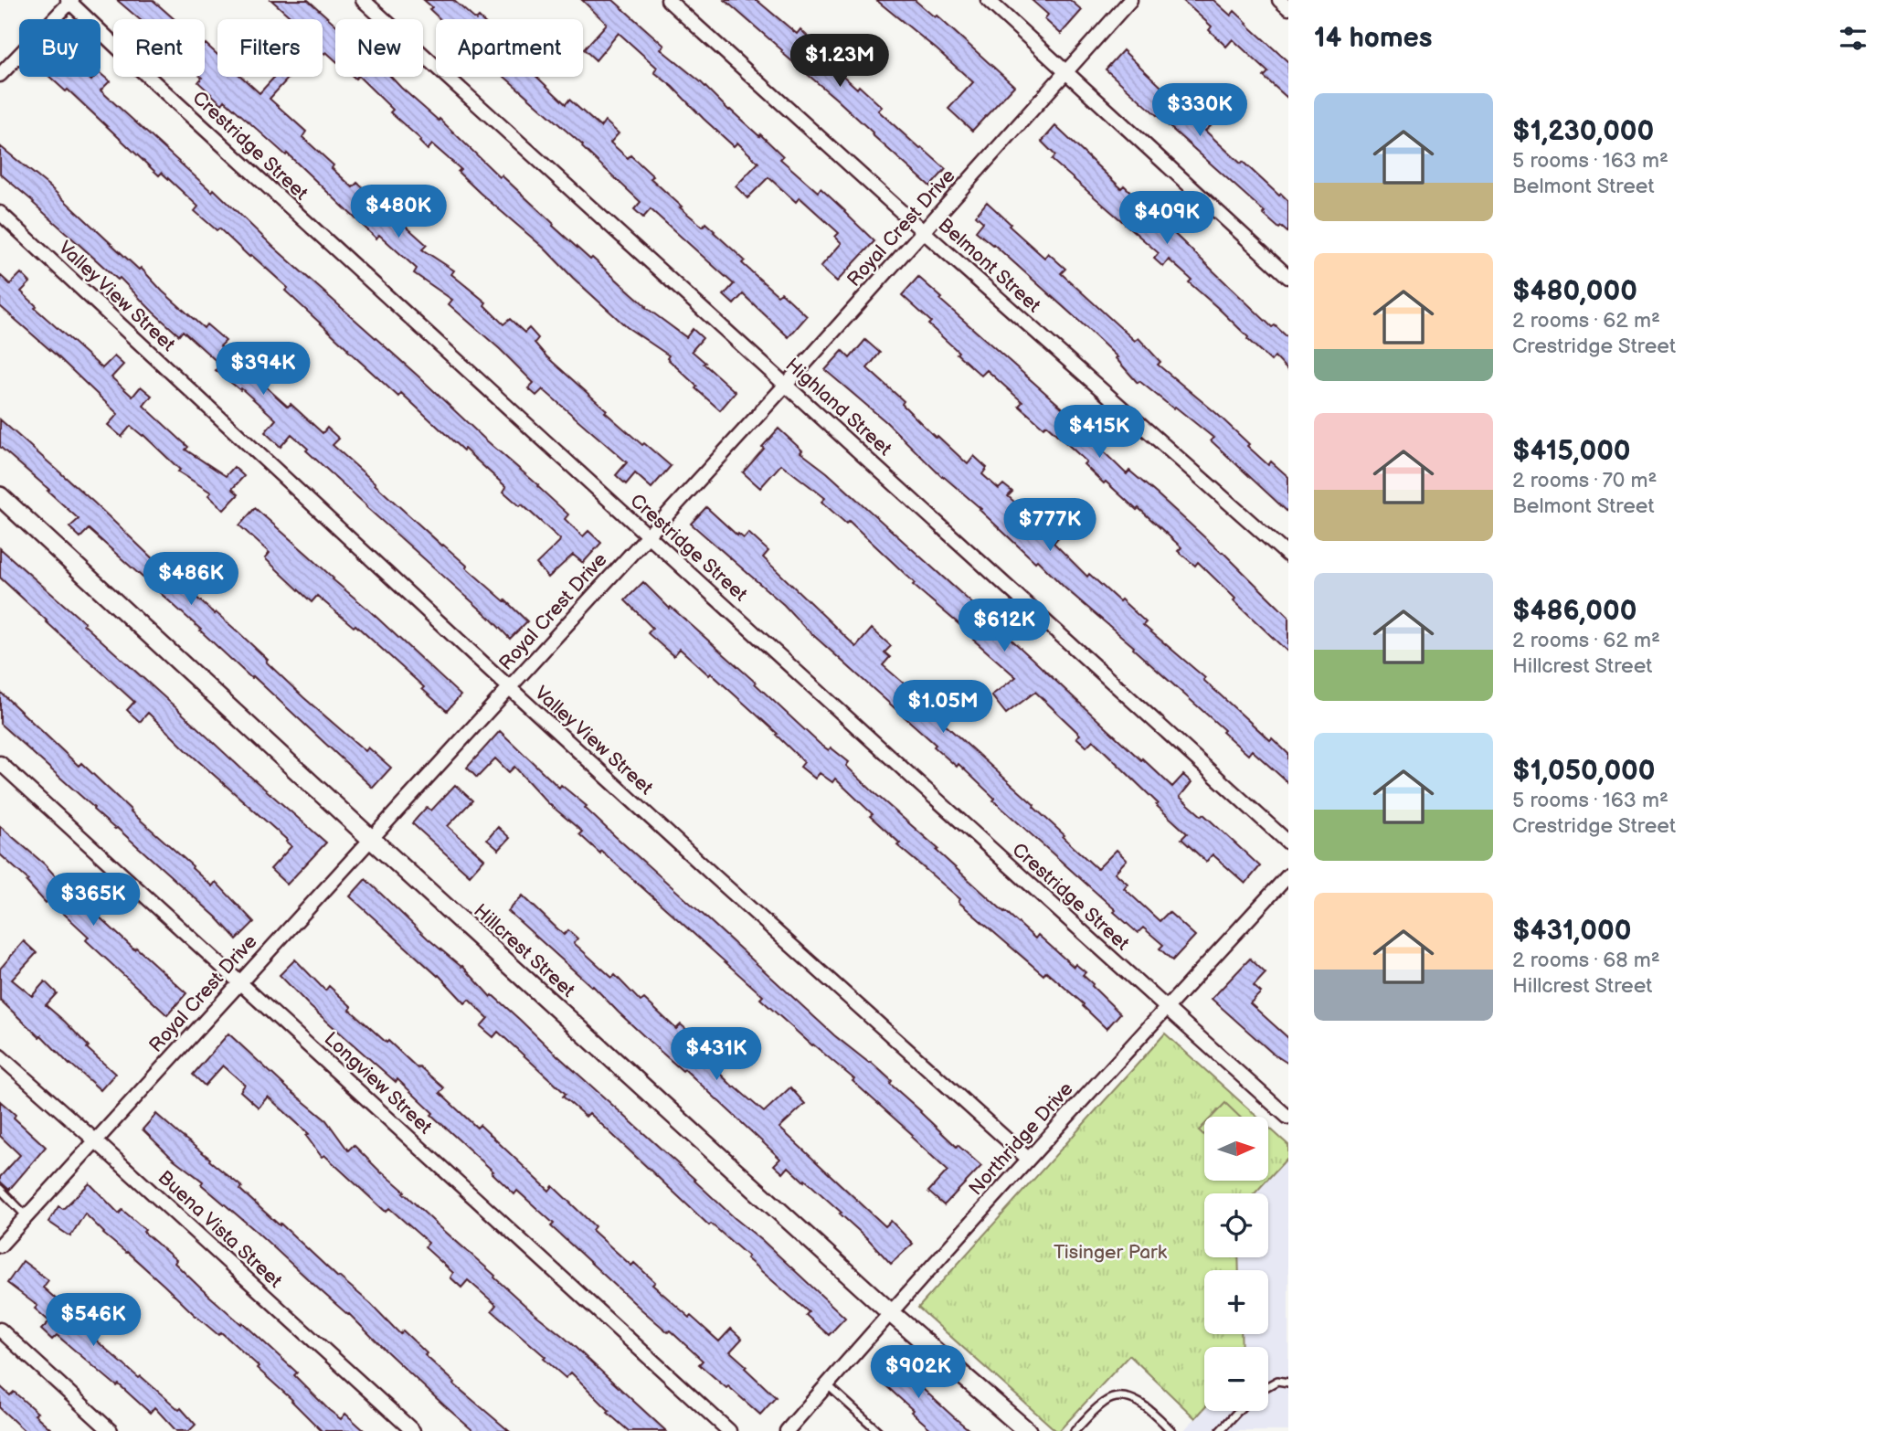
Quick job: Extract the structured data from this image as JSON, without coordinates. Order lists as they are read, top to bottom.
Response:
{
  "streets": {
    "street": [
      "Crestridge Street",
      "Royal Crest Drive",
      "Belmont Street",
      "Valley View Street",
      "Highland Street",
      "Hillcrest Street",
      "Longview Street",
      "Northridge Drive",
      "Buena Vista Street"
    ]
  },
  "crossings": [
    ["Crestridge Street", "Royal Crest Drive"],
    ["Crestridge Street", "Northridge Drive"],
    ["Royal Crest Drive", "Belmont Street"],
    ["Royal Crest Drive", "Valley View Street"],
    ["Royal Crest Drive", "Highland Street"],
    ["Royal Crest Drive", "Hillcrest Street"],
    ["Royal Crest Drive", "Longview Street"],
    ["Royal Crest Drive", "Buena Vista Street"],
    ["Valley View Street", "Northridge Drive"],
    ["Hillcrest Street", "Northridge Drive"]
  ],
  "parks": ["Tisinger Park"],
  "north": "right",
  "page": {
    "heading": "14 homes",
    "chip": [
      "Buy",
      "Rent",
      "Filters",
      "New",
      "Apartment"
    ],
    "price": [
      "$1.23M",
      "$330K",
      "$480K",
      "$409K",
      "$394K",
      "$415K",
      "$777K",
      "$486K",
      "$612K",
      "$1.05M",
      "$365K",
      "$431K",
      "$546K",
      "$902K"
    ],
    "list": [
      {
        "name": "$1,230,000",
        "note": "5 rooms · 163 m² · Belmont Street"
      },
      {
        "name": "$480,000",
        "note": "2 rooms · 62 m² · Crestridge Street"
      },
      {
        "name": "$415,000",
        "note": "2 rooms · 70 m² · Belmont Street"
      },
      {
        "name": "$486,000",
        "note": "2 rooms · 62 m² · Hillcrest Street"
      },
      {
        "name": "$1,050,000",
        "note": "5 rooms · 163 m² · Crestridge Street"
      },
      {
        "name": "$431,000",
        "note": "2 rooms · 68 m² · Hillcrest Street"
      }
    ],
    "map_buttons": ["+", "−"]
  }
}
